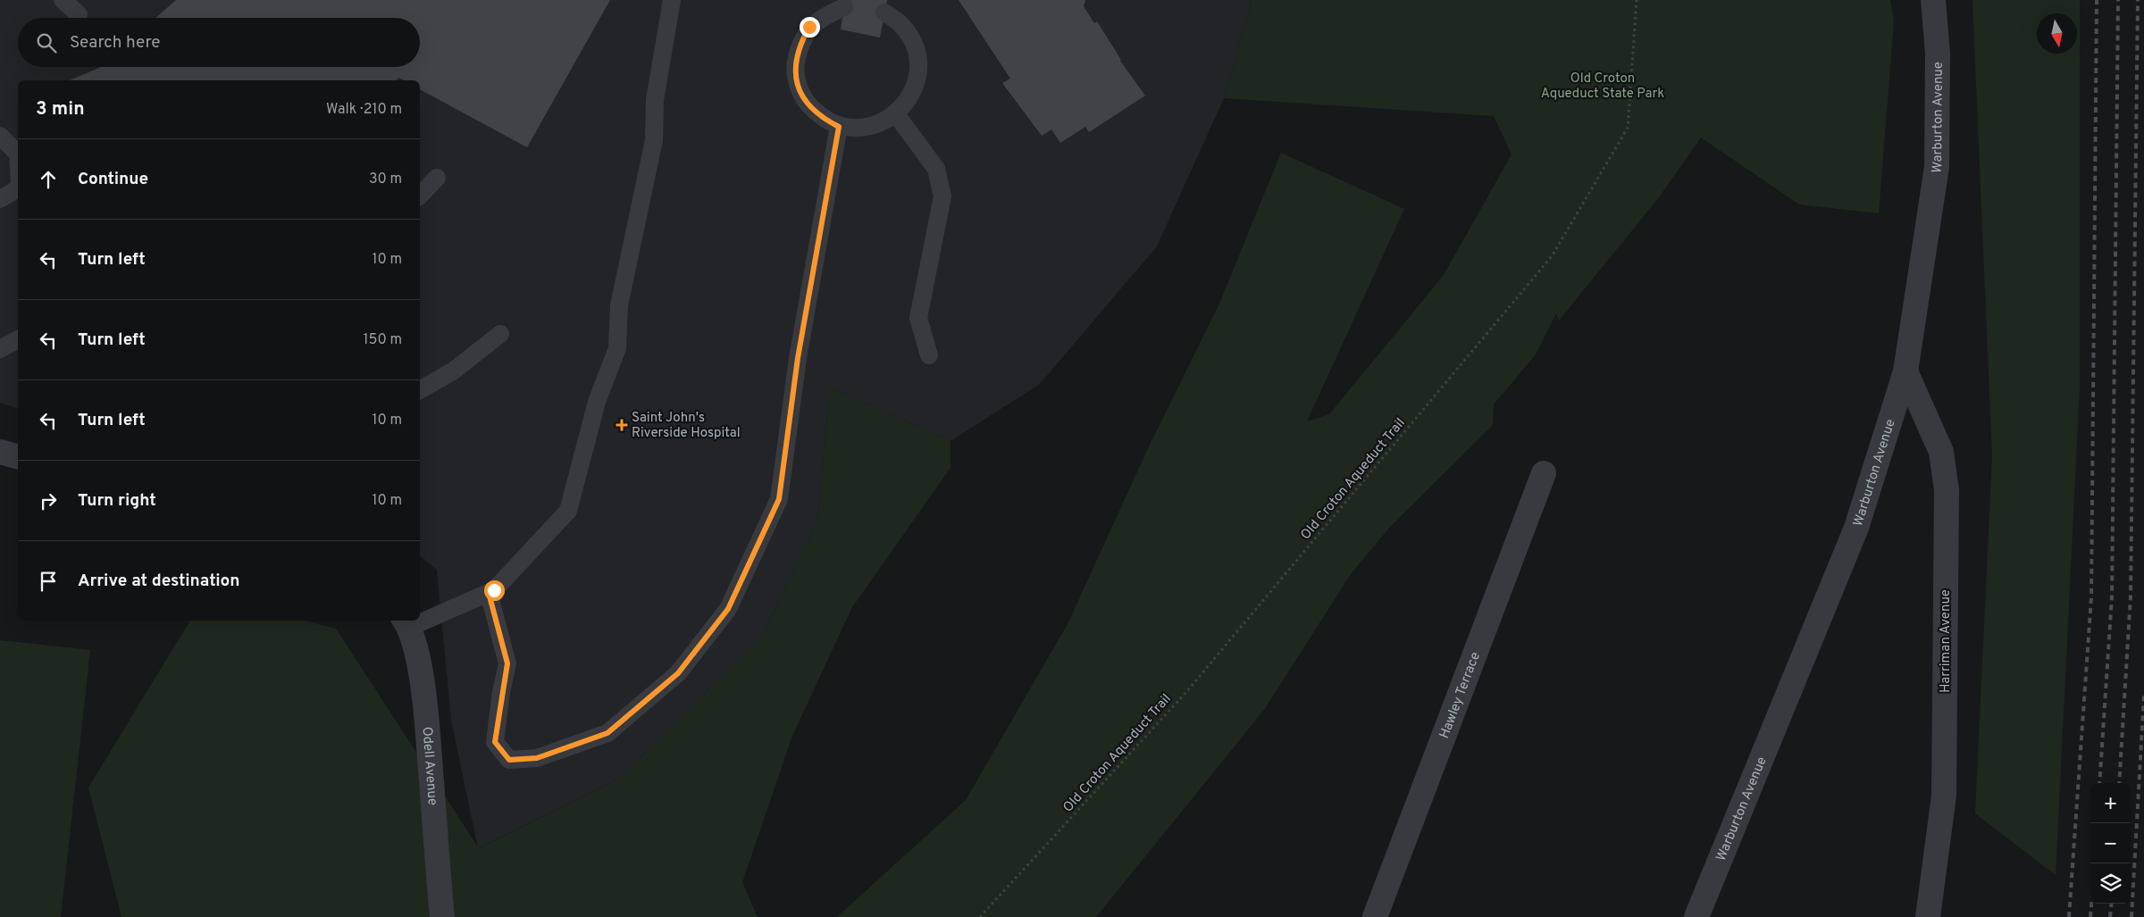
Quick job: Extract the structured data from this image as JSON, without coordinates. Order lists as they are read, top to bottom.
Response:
{
  "streets": {
    "street": [
      "Warburton Avenue",
      "Harriman Avenue",
      "Hawley Terrace",
      "Odell Avenue"
    ],
    "path": ["Old Croton Aqueduct Trail"]
  },
  "crossings": [
    ["Warburton Avenue", "Harriman Avenue"]
  ],
  "parks": ["Old Croton Aqueduct State Park"],
  "places": {
    "health": ["Saint John's Riverside Hospital"]
  },
  "north": "bottom",
  "page": {
    "search": "Search here",
    "heading": ["3 min", "Walk · 210 m"],
    "list": [
      ["Continue", "30 m"],
      ["Turn left", "10 m"],
      ["Turn left", "150 m"],
      ["Turn left", "10 m"],
      ["Turn right", "10 m"],
      "Arrive at destination"
    ],
    "map_buttons": ["+", "−"]
  }
}
